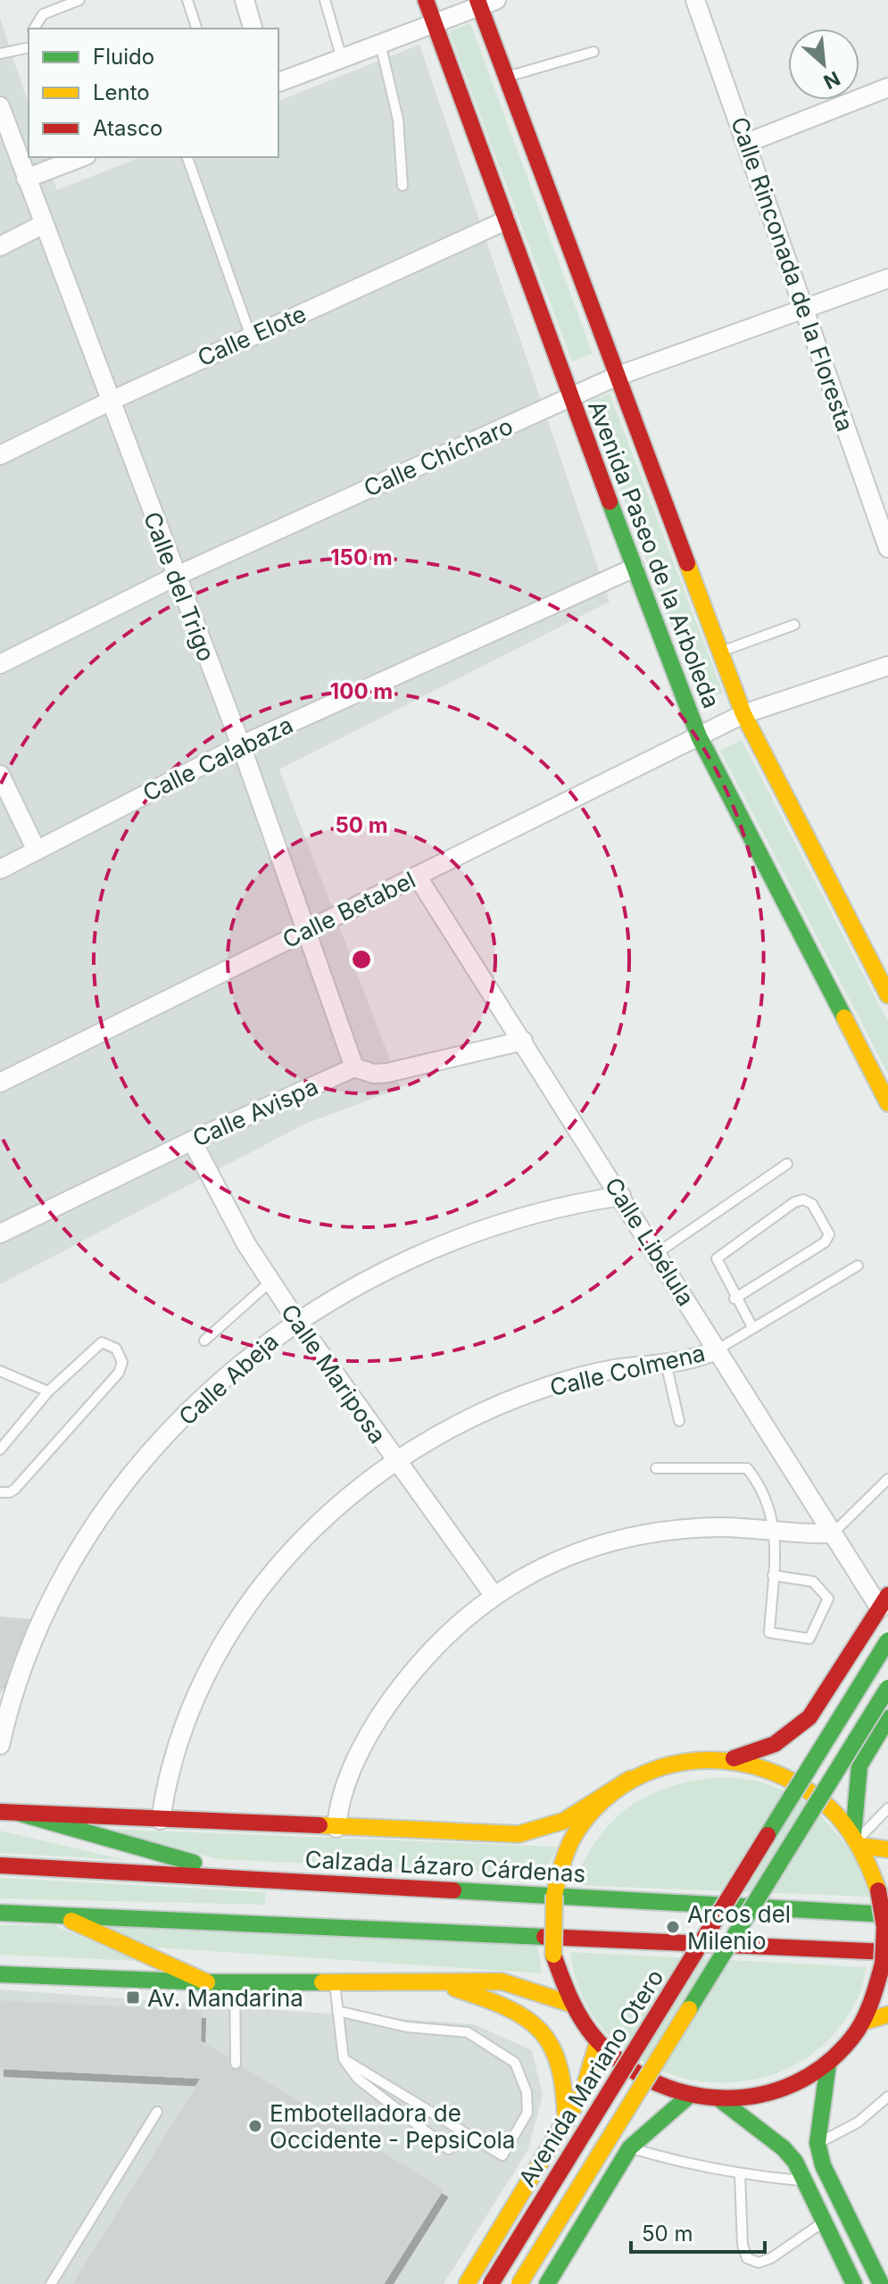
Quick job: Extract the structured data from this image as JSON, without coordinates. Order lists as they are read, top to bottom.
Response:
{
  "streets": {
    "main road": ["Avenida Paseo de la Arboleda", "Calzada Lázaro Cárdenas", "Avenida Mariano Otero"],
    "street": [
      "Calle Rinconada de la Floresta",
      "Calle Elote",
      "Calle Chícharo",
      "Calle del Trigo",
      "Calle Calabaza",
      "Calle Betabel",
      "Calle Avispa",
      "Calle Libélula",
      "Calle Colmena",
      "Calle Mariposa",
      "Calle Abeja"
    ]
  },
  "crossings": [
    ["Calle Rinconada de la Floresta", "Calle Chícharo"],
    ["Calle Elote", "Avenida Paseo de la Arboleda"],
    ["Calle Elote", "Calle del Trigo"],
    ["Calle Chícharo", "Avenida Paseo de la Arboleda"],
    ["Calle Chícharo", "Calle del Trigo"],
    ["Avenida Paseo de la Arboleda", "Calle Calabaza"],
    ["Avenida Paseo de la Arboleda", "Calle Betabel"],
    ["Calle del Trigo", "Calle Calabaza"],
    ["Calle del Trigo", "Calle Betabel"],
    ["Calle del Trigo", "Calle Avispa"],
    ["Calle Betabel", "Calle Libélula"],
    ["Calle Avispa", "Calle Mariposa"],
    ["Calle Libélula", "Calle Colmena"],
    ["Calle Libélula", "Calle Abeja"],
    ["Calle Colmena", "Calle Mariposa"],
    ["Calle Colmena", "Calzada Lázaro Cárdenas"],
    ["Calle Mariposa", "Calle Abeja"]
  ],
  "places": {
    "other": ["Arcos del Milenio", "Embotelladora de Occidente - PepsiCola"],
    "transit": ["Av. Mandarina"]
  },
  "legend": ["Fluido", "Lento", "Atasco"],
  "scale_bar": "50 m",
  "north": "bottom right",
  "rings": ["150 m", "100 m", "50 m"]
}
